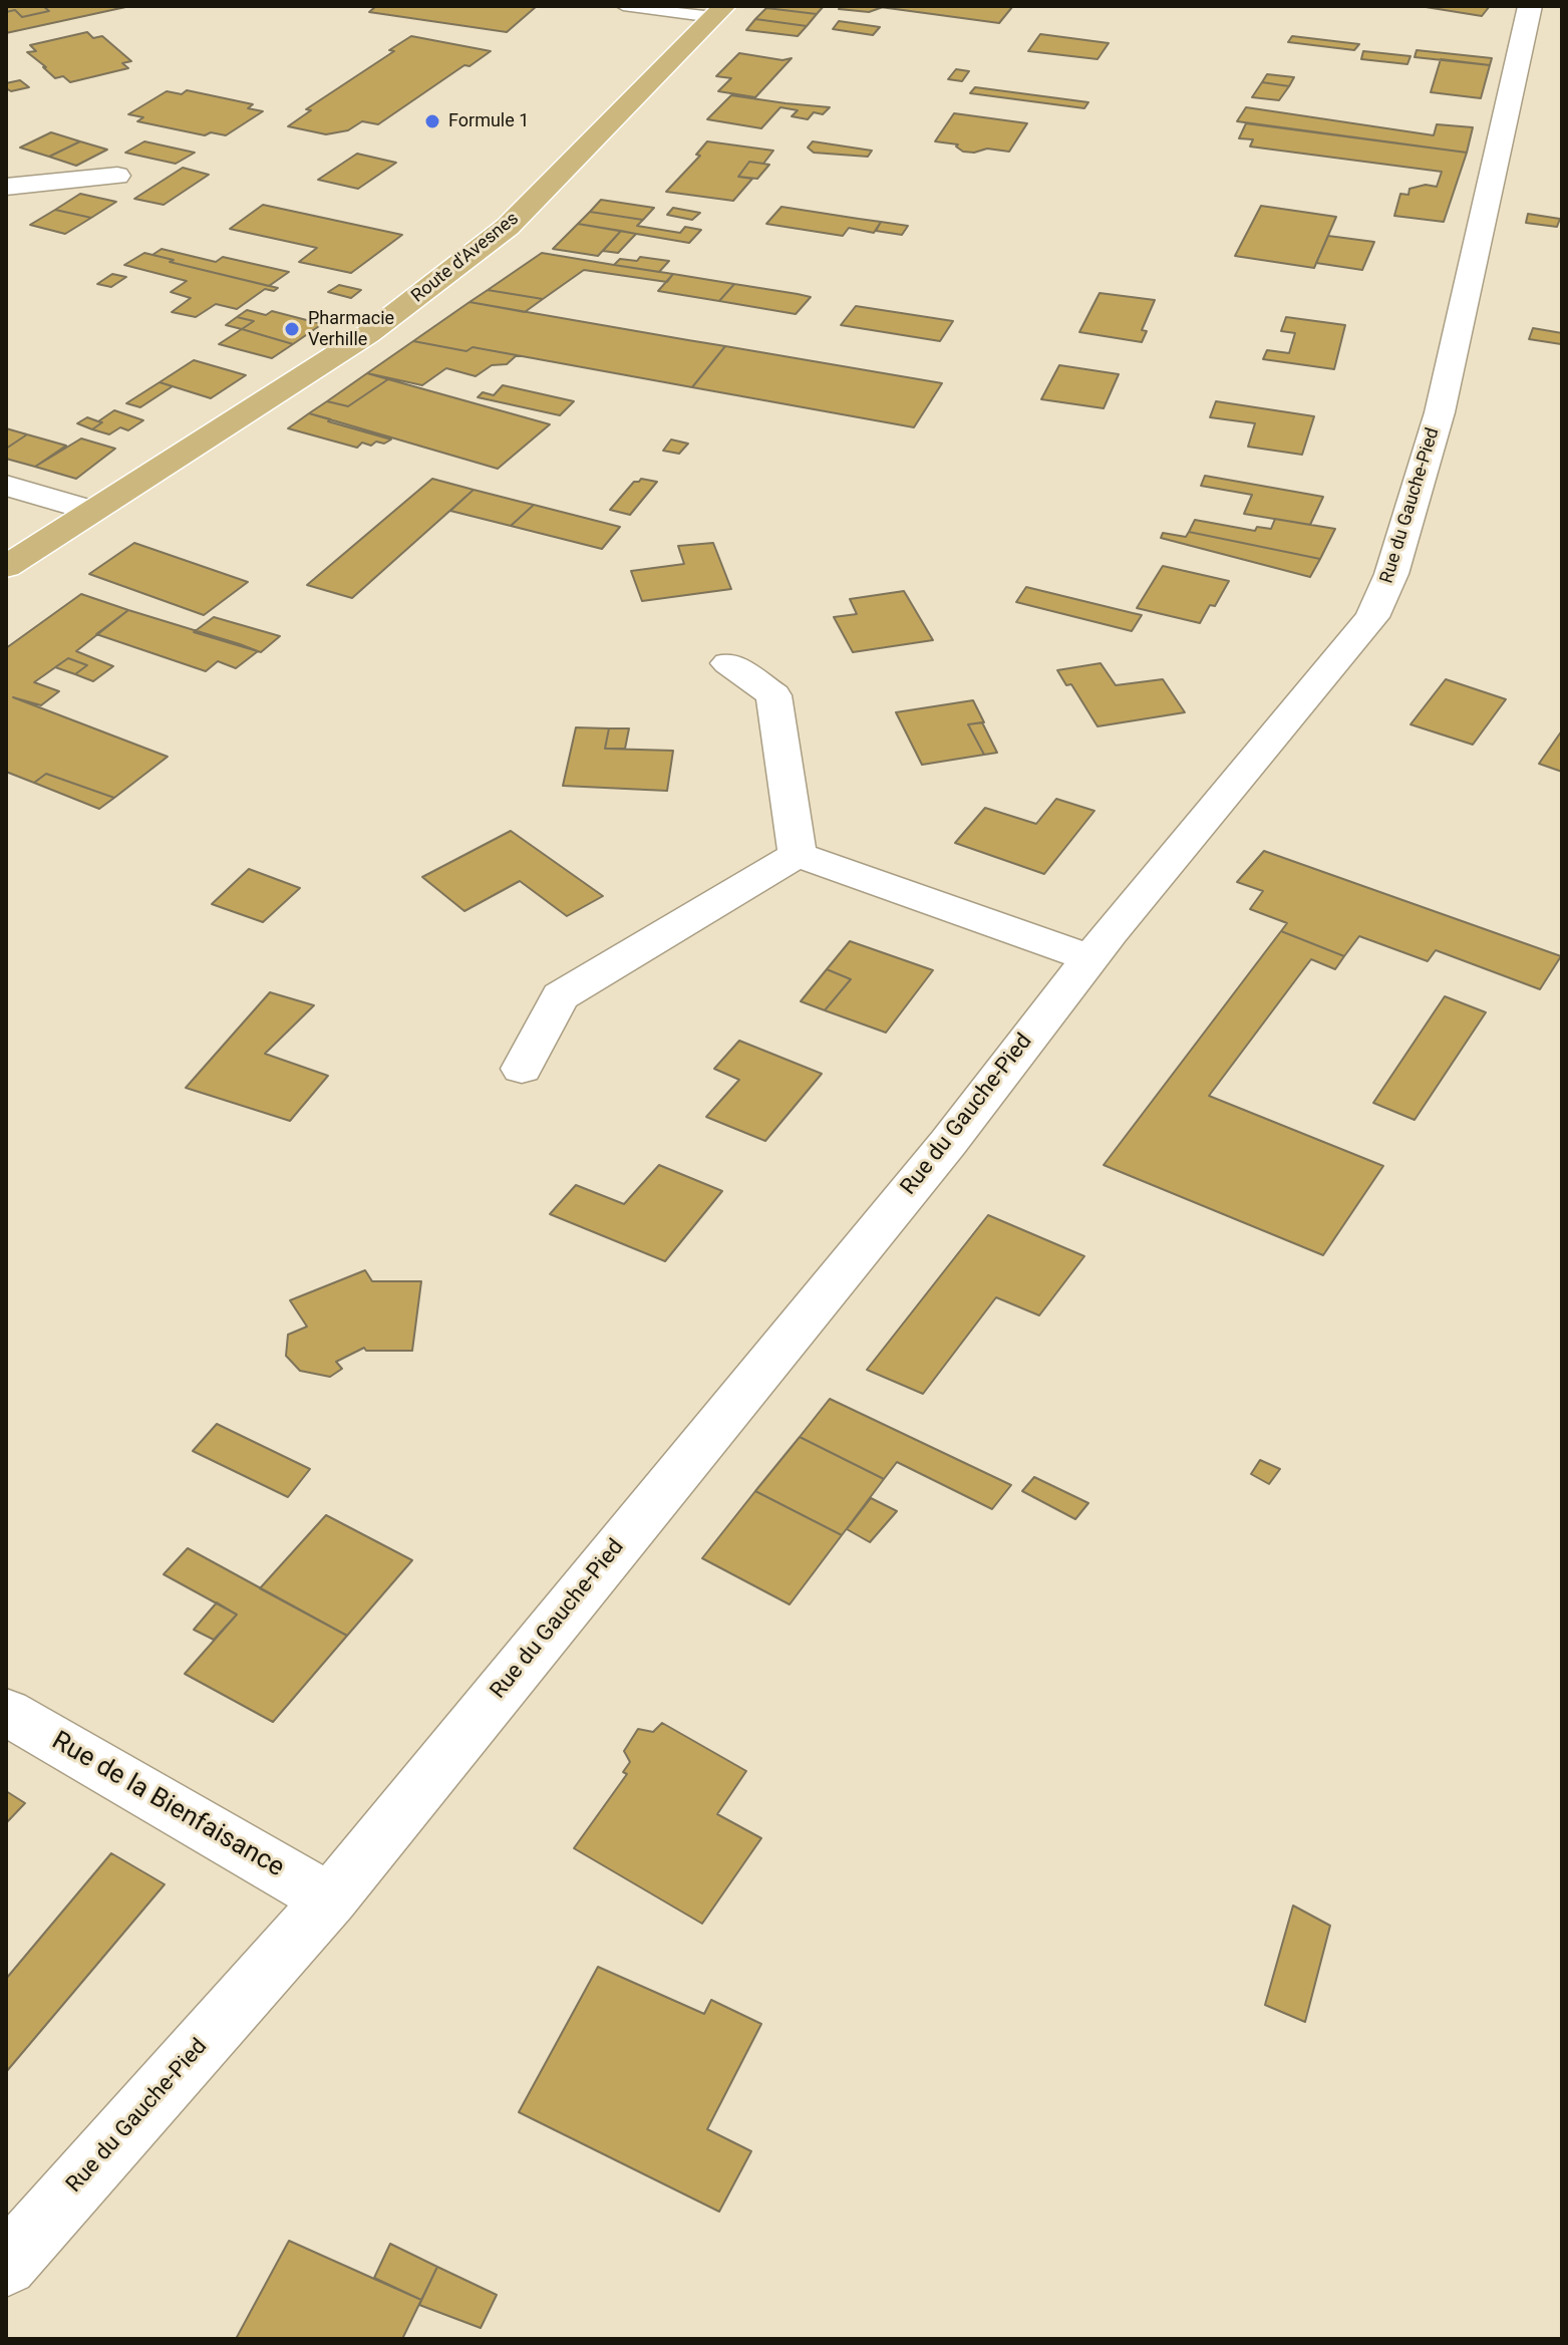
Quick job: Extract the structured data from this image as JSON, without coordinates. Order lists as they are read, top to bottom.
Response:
{
  "streets": {
    "main road": ["Route d'Avesnes"],
    "street": ["Rue du Gauche-Pied", "Rue de la Bienfaisance"]
  },
  "crossings": [
    ["Rue du Gauche-Pied", "Rue de la Bienfaisance"]
  ],
  "places": ["Formule 1", "Pharmacie Verhille"]
}
